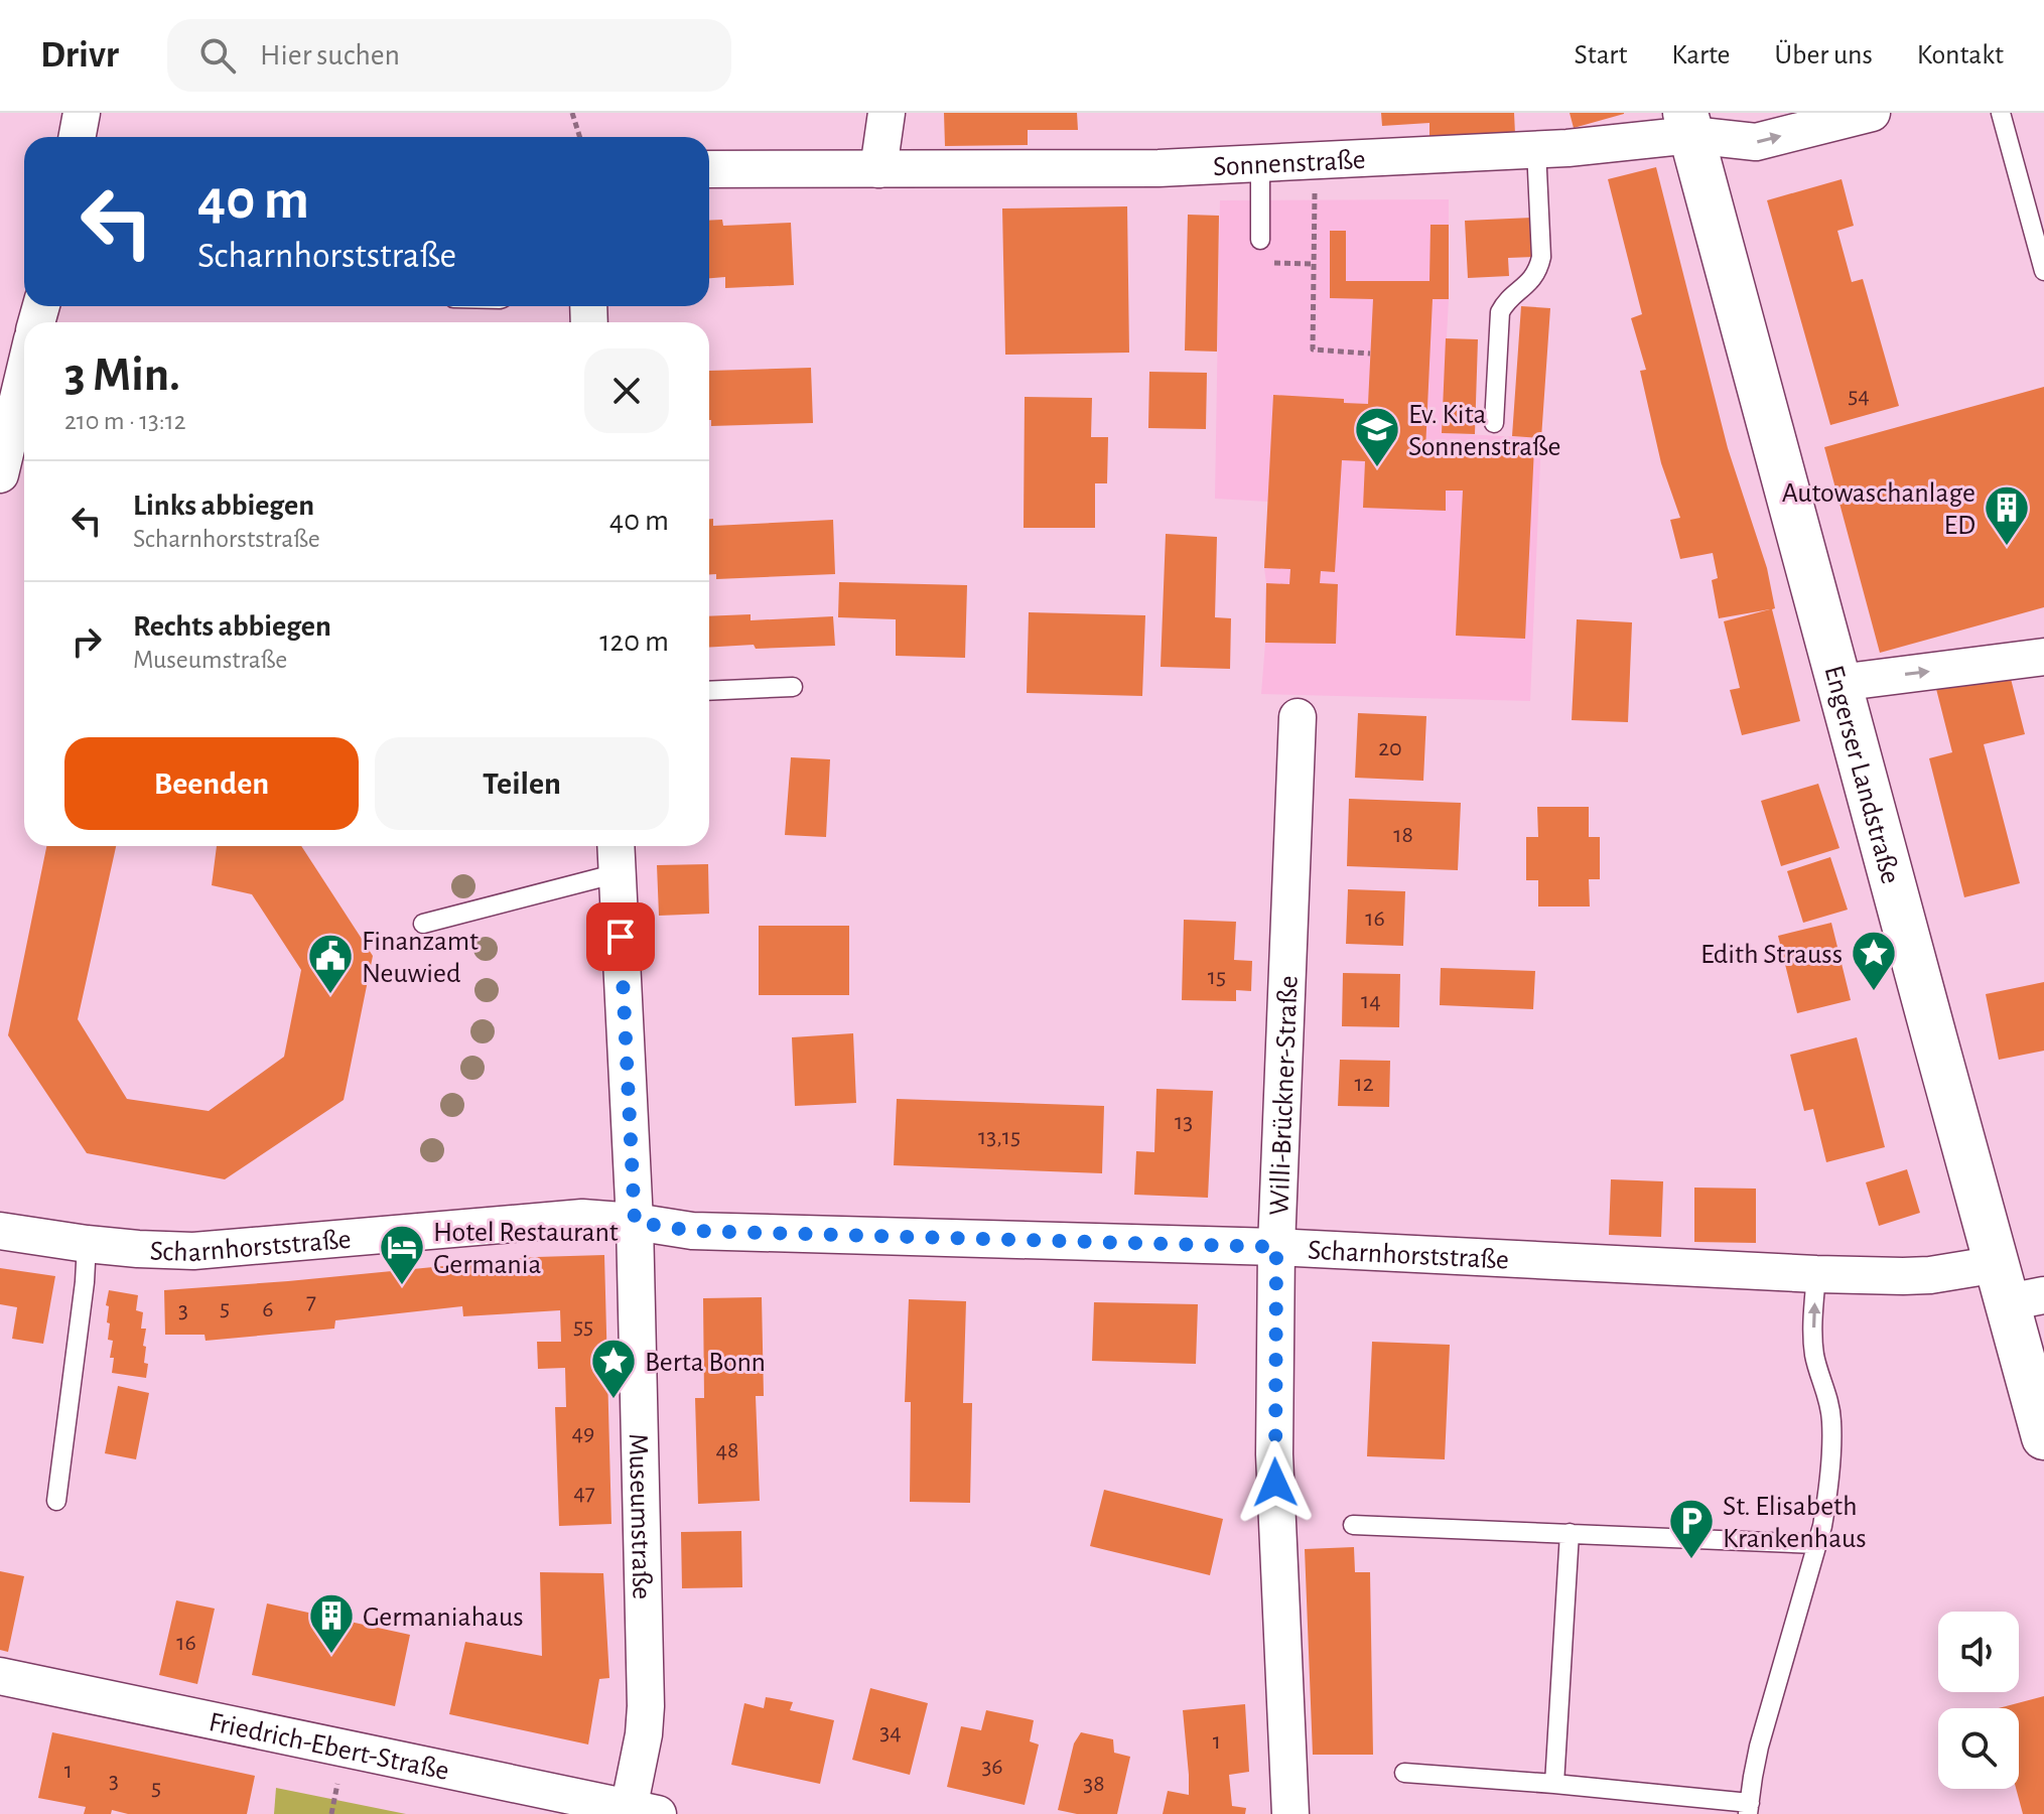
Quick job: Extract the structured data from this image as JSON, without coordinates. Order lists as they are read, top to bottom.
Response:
{
  "streets": {
    "main road": ["Engerser Landstraße"],
    "street": [
      "Sonnenstraße",
      "Willi-Brückner-Straße",
      "Scharnhorststraße",
      "Museumstraße",
      "Friedrich-Ebert-Straße"
    ]
  },
  "crossings": [
    ["Sonnenstraße", "Engerser Landstraße"],
    ["Engerser Landstraße", "Scharnhorststraße"],
    ["Willi-Brückner-Straße", "Scharnhorststraße"],
    ["Scharnhorststraße", "Museumstraße"],
    ["Museumstraße", "Friedrich-Ebert-Straße"]
  ],
  "places": {
    "school or university": ["Ev. Kita Sonnenstraße"],
    "building": ["Autowaschanlage ED", "Germaniahaus"],
    "place": ["Edith Strauss", "Berta Bonn"],
    "public building": ["Finanzamt Neuwied"],
    "hotel": ["Hotel Restaurant Germania"],
    "parking": ["St. Elisabeth Krankenhaus"]
  },
  "house_numbers": [
    "54",
    "20",
    "18",
    "16",
    "15",
    "14",
    "12",
    "13",
    "13,15",
    "7",
    "5",
    "6",
    "3",
    "55",
    "49",
    "48",
    "47",
    "16",
    "34",
    "1",
    "36",
    "1",
    "3",
    "38",
    "5"
  ],
  "page": {
    "header": "Drivr",
    "search": "Hier suchen",
    "nav": [
      "Start",
      "Karte",
      "Über uns",
      "Kontakt"
    ],
    "turn": ["40 m", "Scharnhorststraße"],
    "heading": ["3 Min.", "210 m · 13:12"],
    "list": [
      {
        "name": "Links abbiegen",
        "note": "Scharnhorststraße",
        "value": "40 m"
      },
      {
        "name": "Rechts abbiegen",
        "note": "Museumstraße",
        "value": "120 m"
      }
    ],
    "buttons": ["Beenden", "Teilen"]
  }
}
